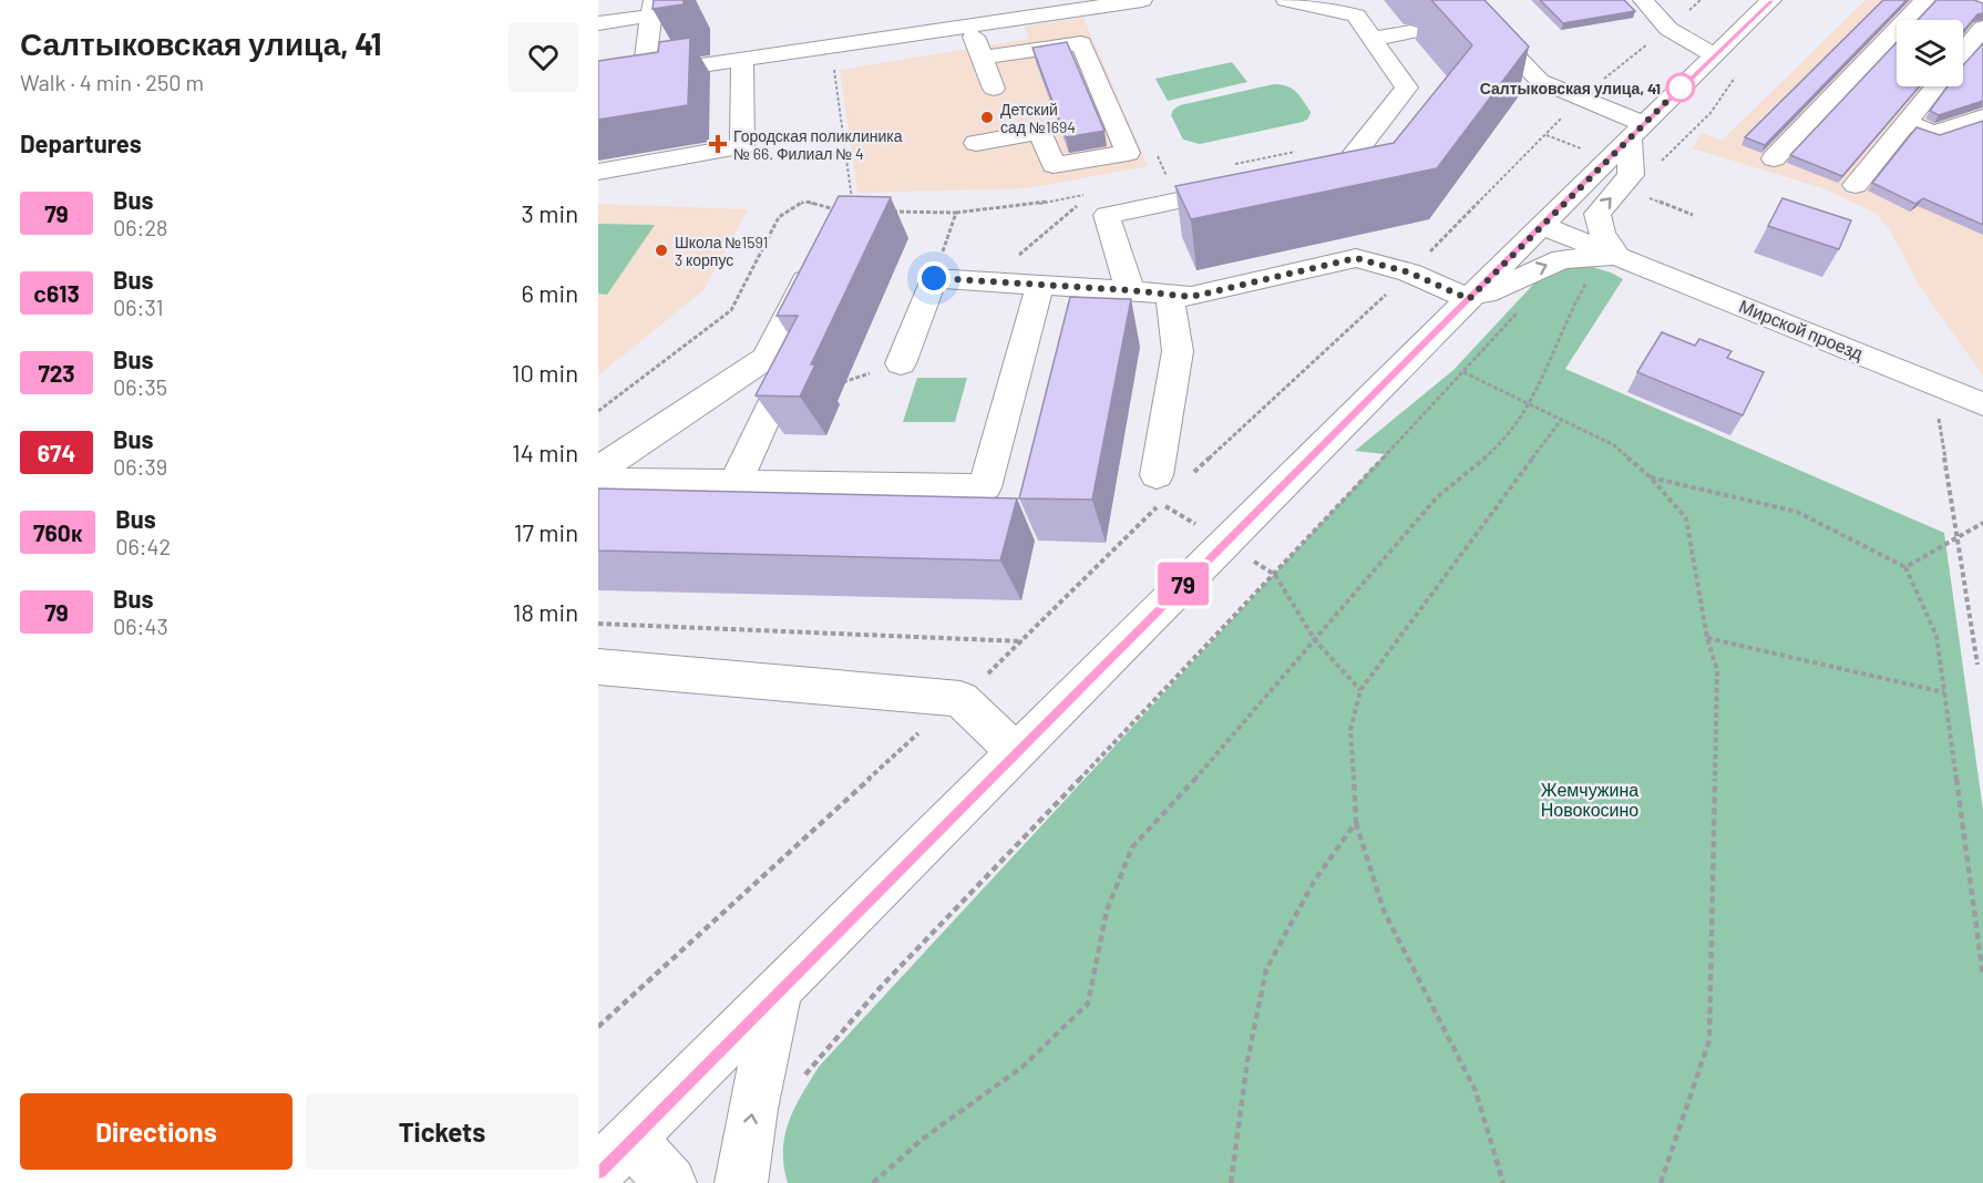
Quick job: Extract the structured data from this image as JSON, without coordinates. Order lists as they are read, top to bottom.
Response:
{
  "streets": {
    "street": ["Мирской проезд"]
  },
  "parks": ["Жемчужина Новокосино"],
  "places": {
    "other": ["Салтыковская улица, 41", "Детский сад №1694", "Школа №1591 3 корпус"],
    "health": ["Городская поликлиника № 66. Филиал № 4"]
  },
  "lines": ["bus line 79"],
  "page": {
    "heading": [
      ["Салтыковская улица, 41", "Walk · 4 min · 250 m"],
      "Departures"
    ],
    "on_map": "79",
    "list": [
      {
        "mark": "79",
        "name": "Bus",
        "note": "06:28",
        "value": "3 min"
      },
      {
        "mark": "с613",
        "name": "Bus",
        "note": "06:31",
        "value": "6 min"
      },
      {
        "mark": "723",
        "name": "Bus",
        "note": "06:35",
        "value": "10 min"
      },
      {
        "mark": "674",
        "name": "Bus",
        "note": "06:39",
        "value": "14 min"
      },
      {
        "mark": "760к",
        "name": "Bus",
        "note": "06:42",
        "value": "17 min"
      },
      {
        "mark": "79",
        "name": "Bus",
        "note": "06:43",
        "value": "18 min"
      }
    ],
    "buttons": ["Directions", "Tickets"]
  }
}
